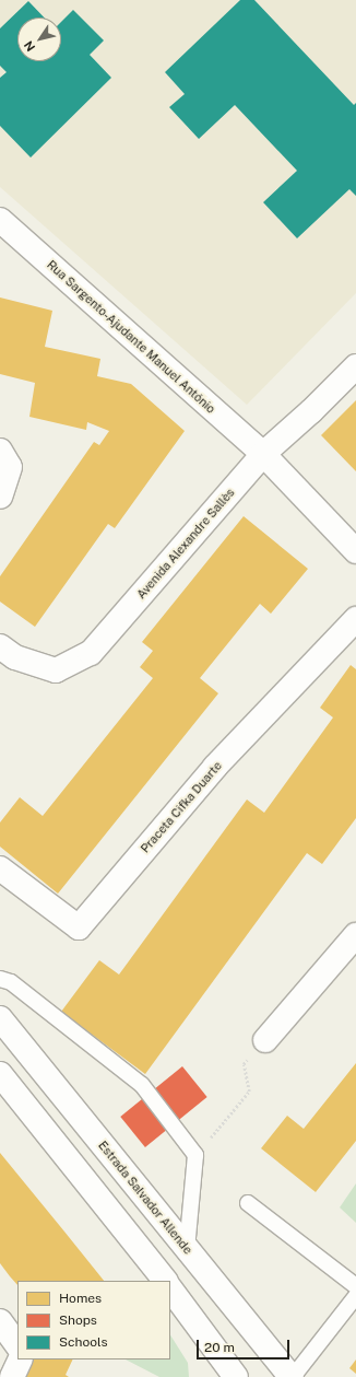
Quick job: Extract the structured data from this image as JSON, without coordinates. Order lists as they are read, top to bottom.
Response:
{
  "streets": {
    "street": [
      "Rua Sargento-Ajudante Manuel António",
      "Avenida Alexandre Sallès",
      "Praceta Cifka Duarte",
      "Estrada Salvador Allende"
    ]
  },
  "crossings": [
    ["Rua Sargento-Ajudante Manuel António", "Avenida Alexandre Sallès"]
  ],
  "legend": ["Homes", "Shops", "Schools"],
  "scale_bar": "20 m",
  "north": "bottom left"
}
